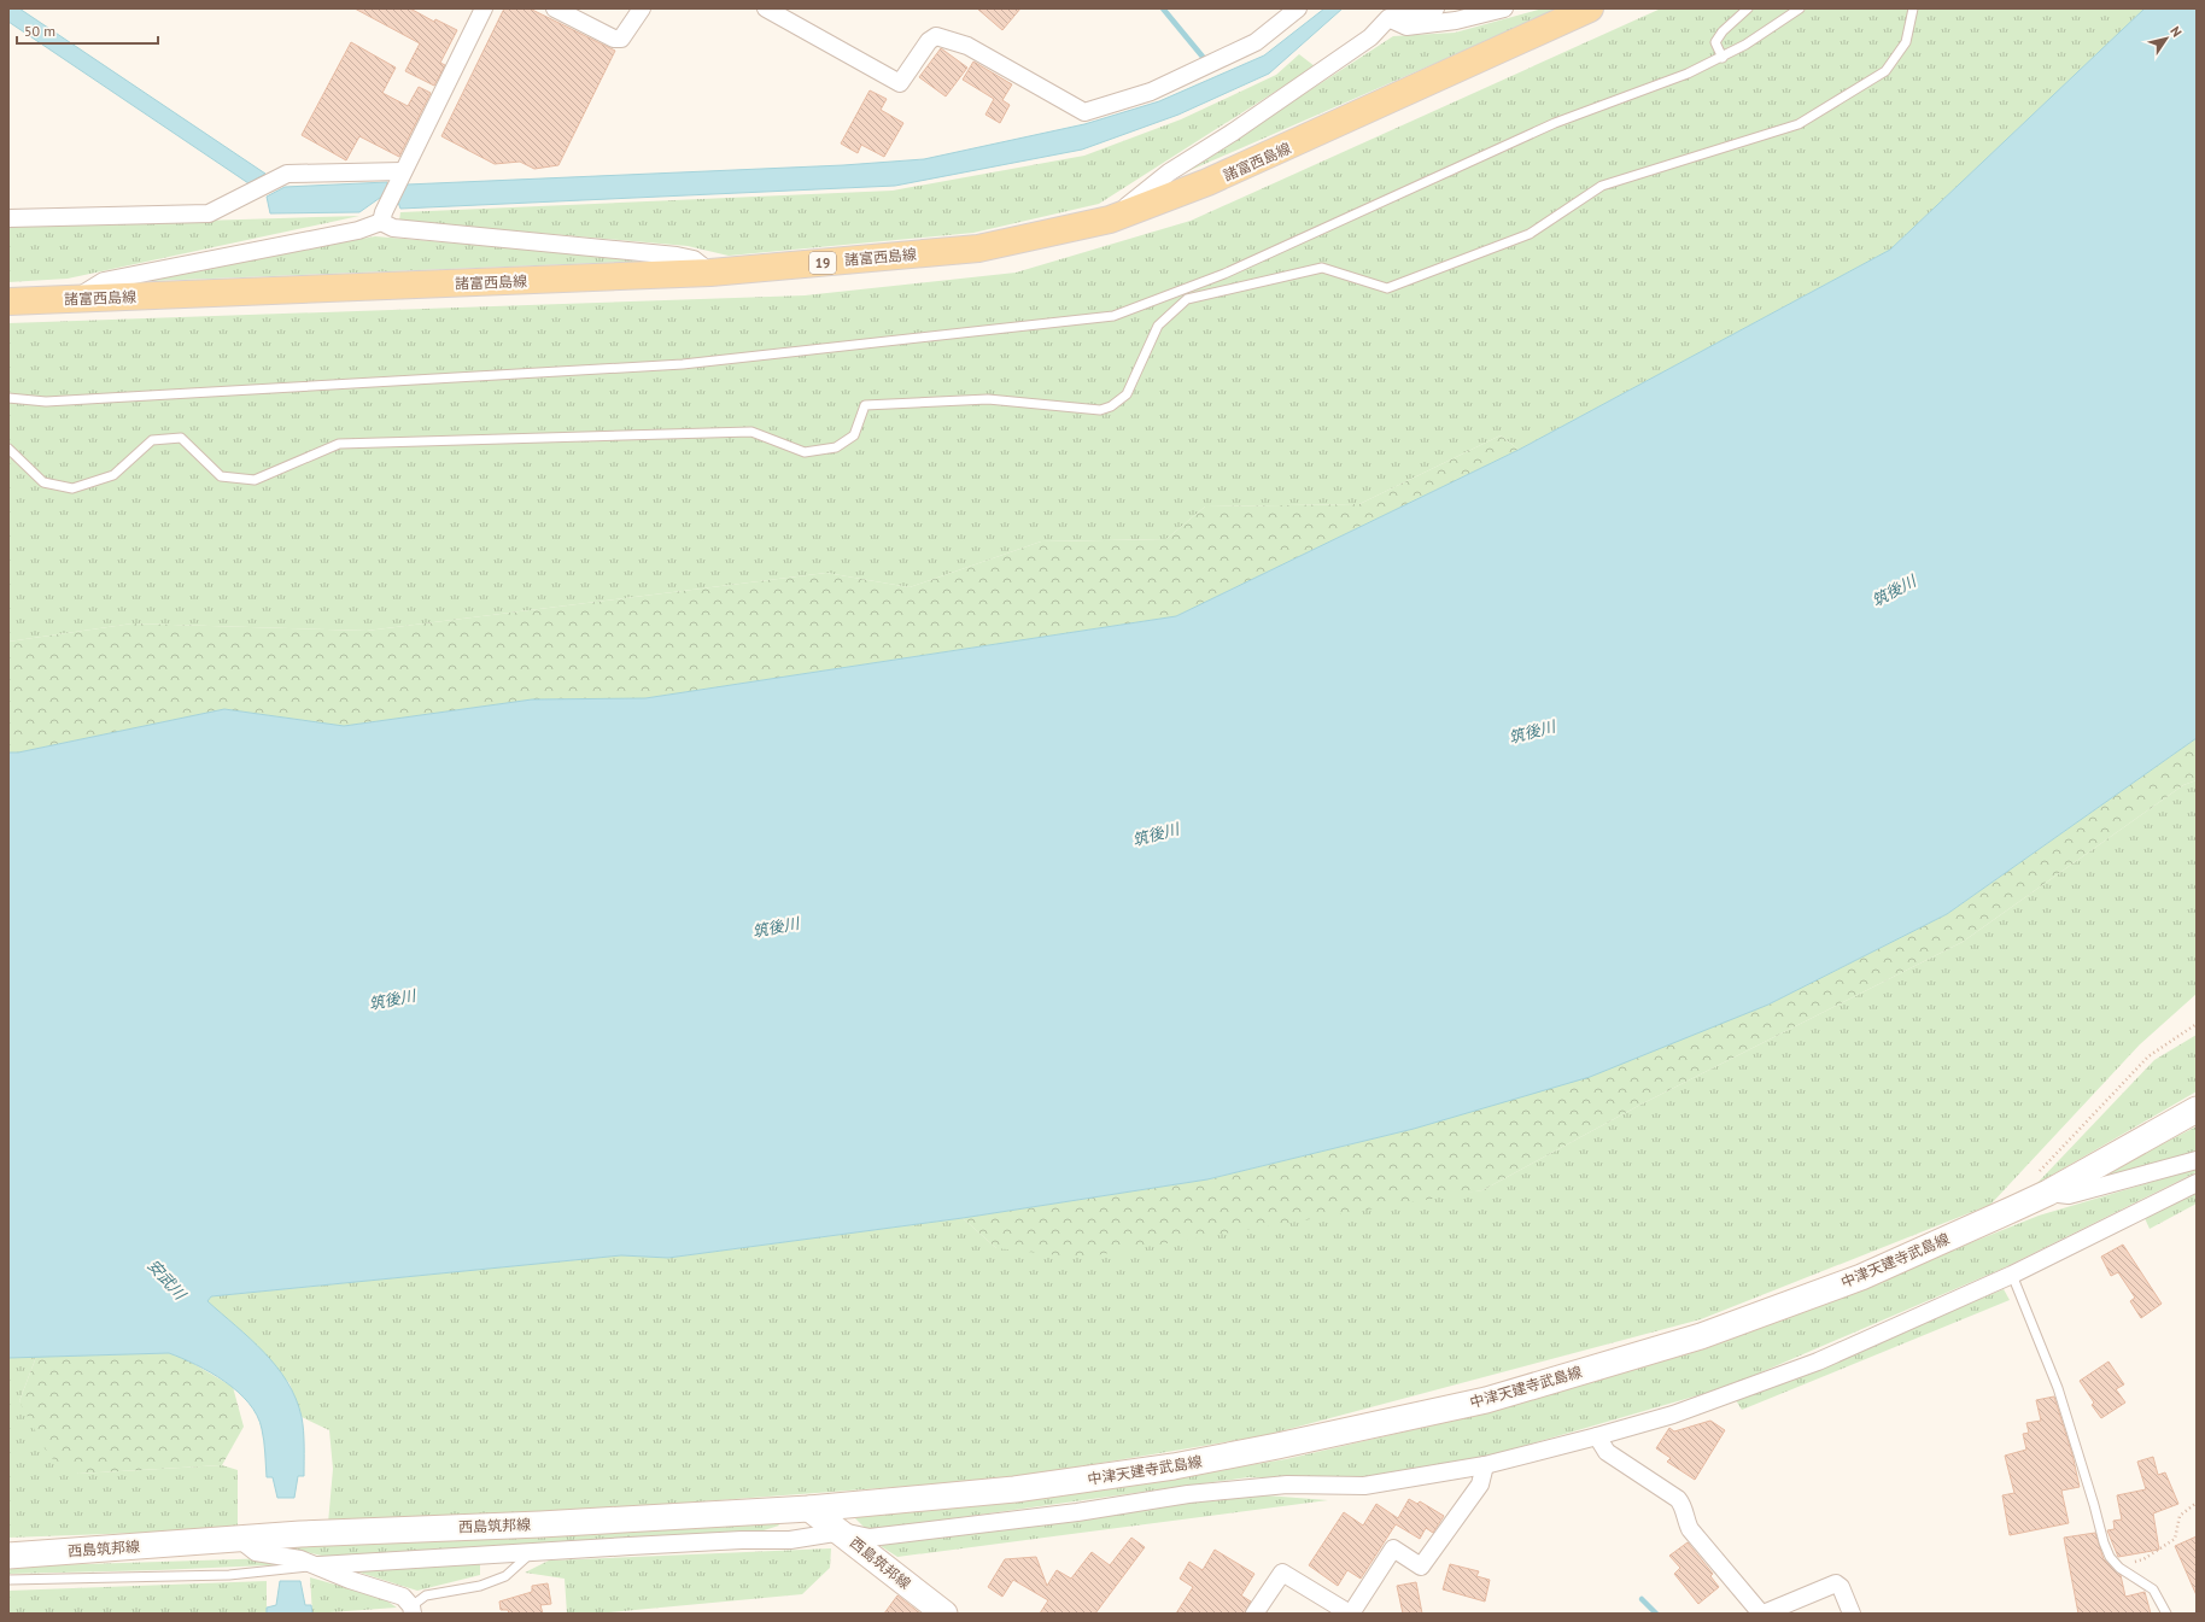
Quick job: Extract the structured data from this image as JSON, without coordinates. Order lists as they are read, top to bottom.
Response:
{
  "streets": {
    "main road": [
      "諸富西島線",
      "19",
      "中津天建寺武島線",
      "西島筑邦線"
    ]
  },
  "crossings": [
    ["中津天建寺武島線", "西島筑邦線"]
  ],
  "water": ["筑後川", "安武川"],
  "scale_bar": "50 m",
  "north": "top right"
}
